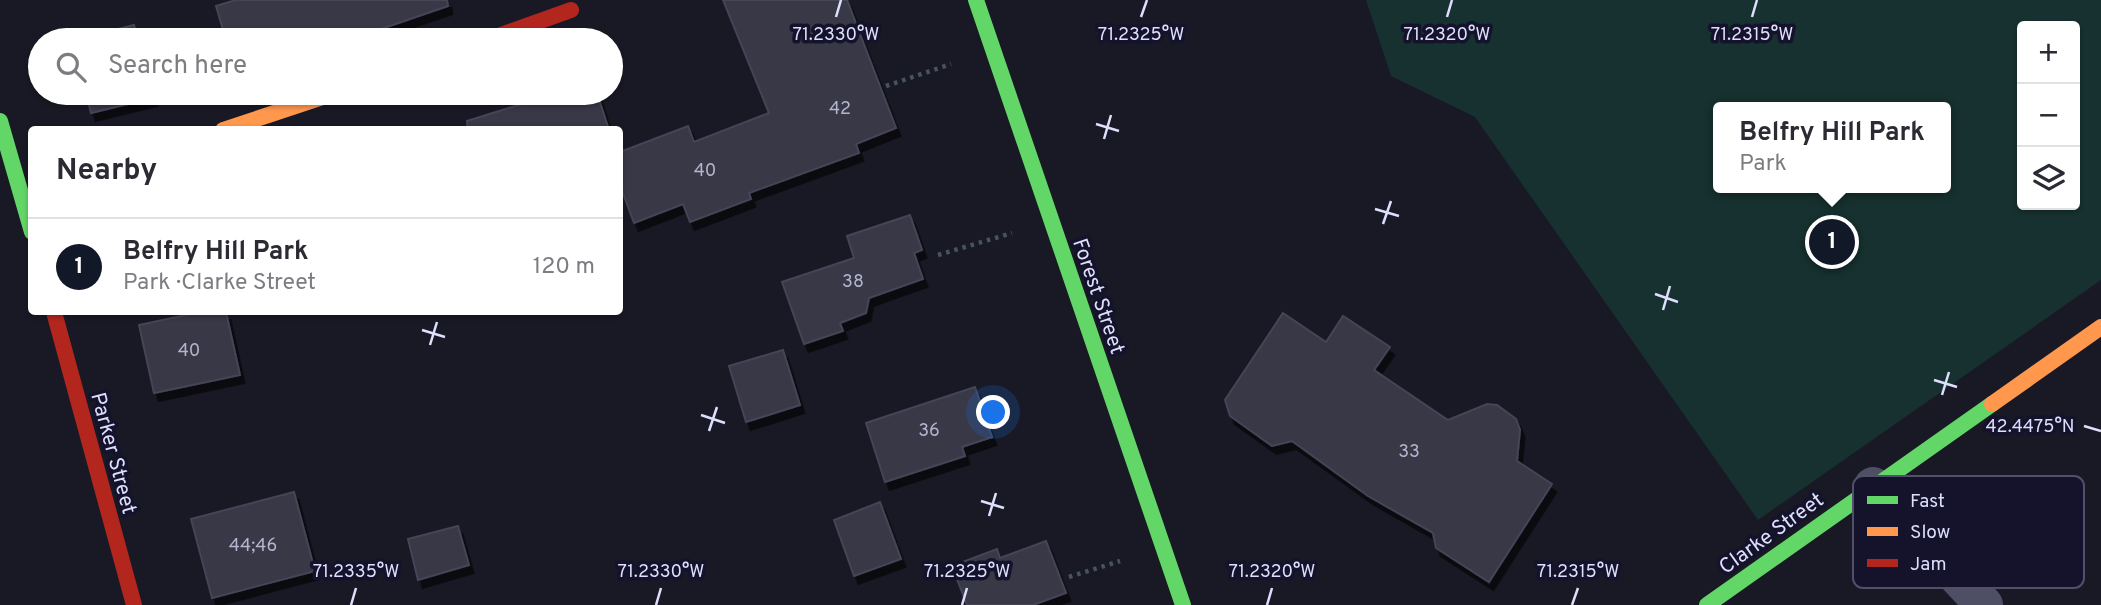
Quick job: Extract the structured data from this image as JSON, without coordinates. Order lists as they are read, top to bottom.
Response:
{
  "streets": {
    "street": ["Forest Street", "Parker Street", "Clarke Street"]
  },
  "house_numbers": [
    "42",
    "40",
    "38",
    "40",
    "36",
    "33",
    "44;46"
  ],
  "legend": ["Fast", "Slow", "Jam"],
  "page": {
    "map_buttons": ["+", "−"],
    "search": "Search here",
    "popup": ["Belfry Hill Park", "Park"],
    "heading": "Nearby",
    "pins": "1",
    "list": [
      {
        "mark": "1",
        "name": "Belfry Hill Park",
        "note": "Park · Clarke Street",
        "value": "120 m"
      }
    ]
  },
  "coordinates": [
    "71.2330°W",
    "71.2325°W",
    "71.2320°W",
    "71.2315°W",
    "42.4475°N",
    "71.2335°W"
  ]
}
